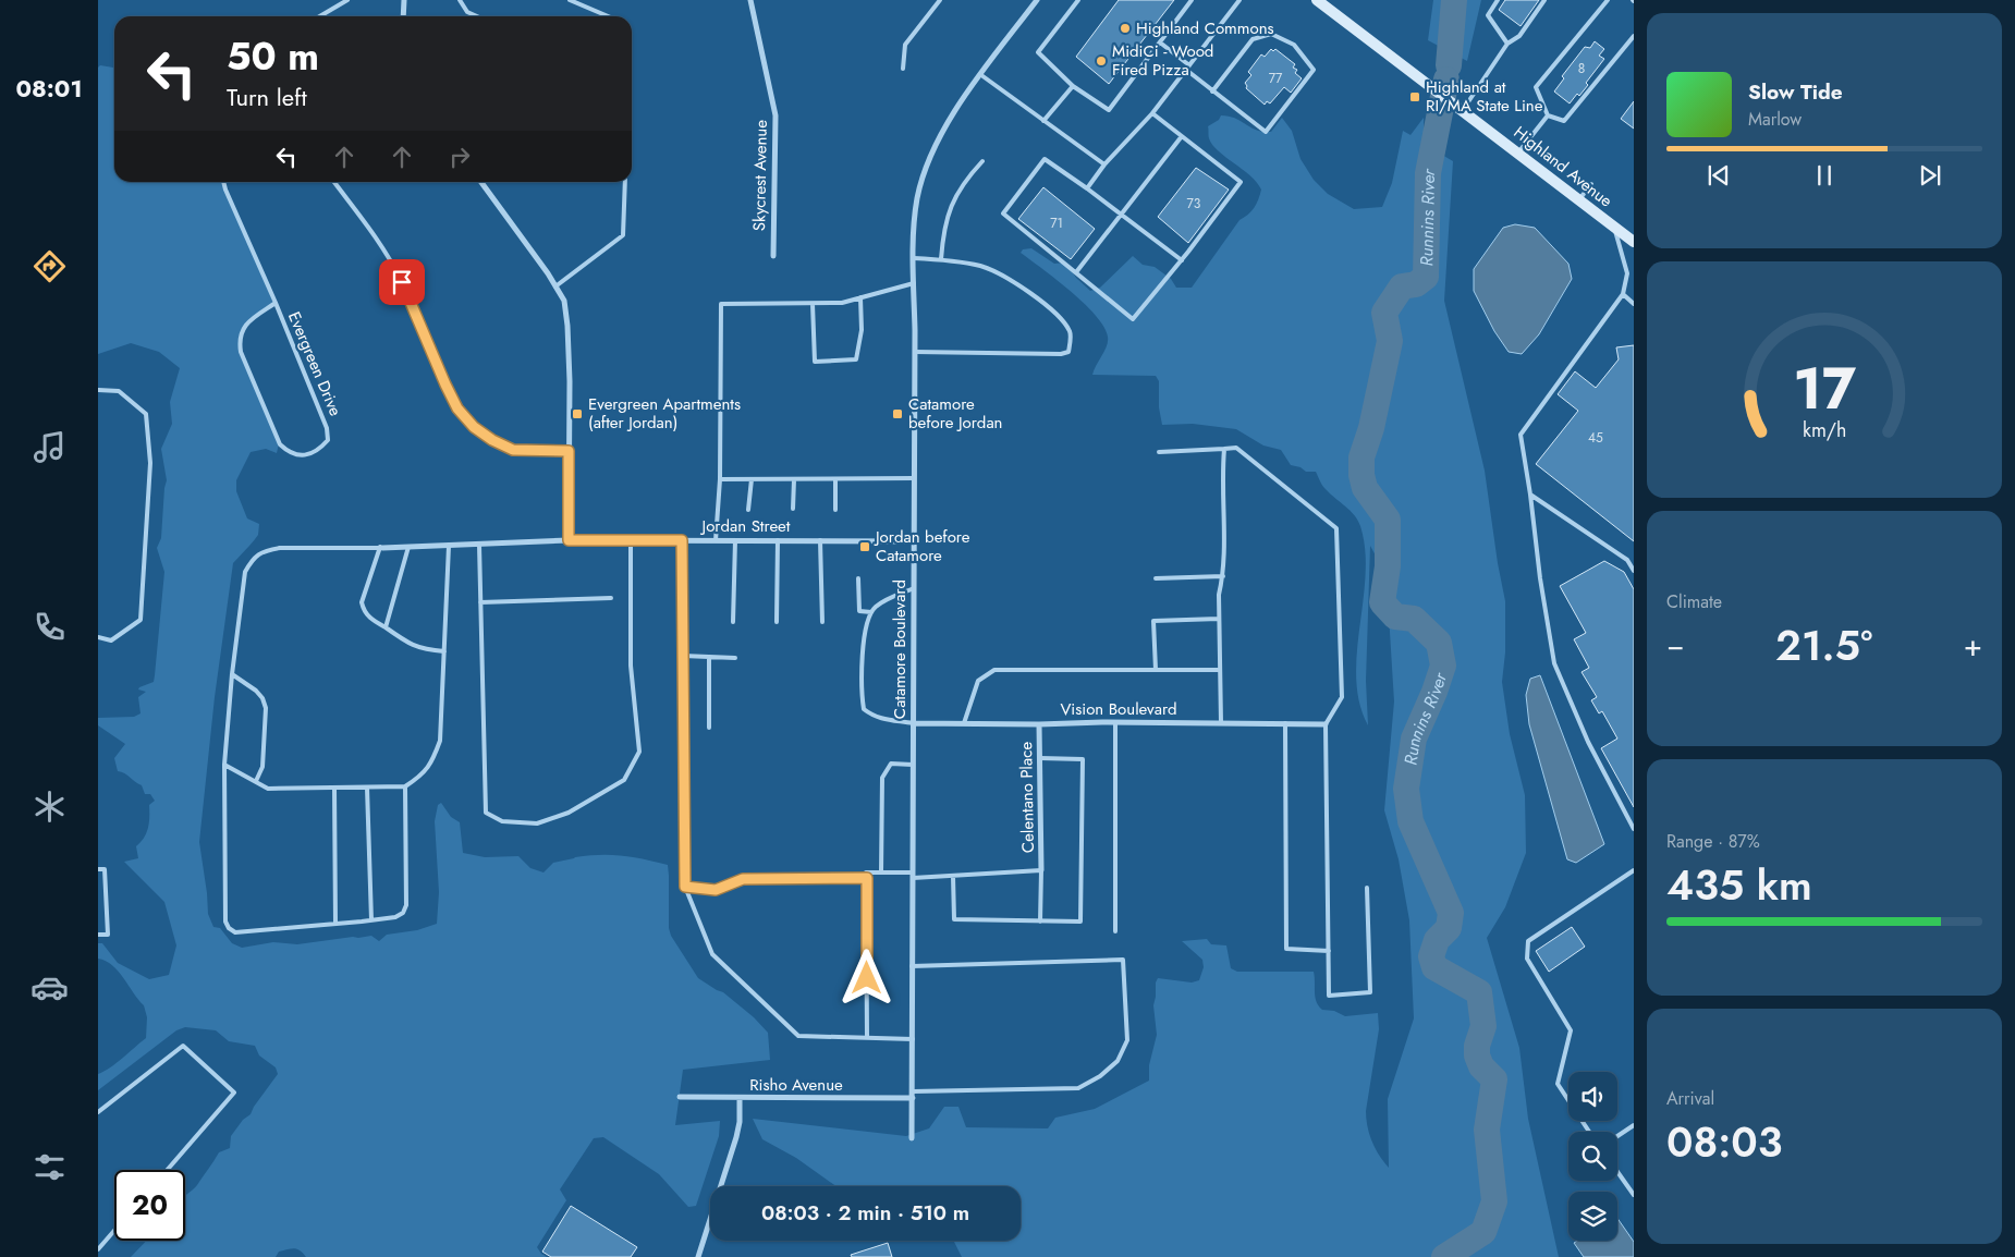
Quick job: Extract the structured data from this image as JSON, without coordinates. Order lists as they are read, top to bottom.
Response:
{
  "streets": {
    "main road": ["Highland Avenue"],
    "street": [
      "Skycrest Avenue",
      "Jordan Street",
      "Catamore Boulevard",
      "Vision Boulevard",
      "Celentano Place",
      "Risho Avenue"
    ],
    "lane": ["Evergreen Drive"]
  },
  "crossings": [
    ["Jordan Street", "Catamore Boulevard"],
    ["Catamore Boulevard", "Vision Boulevard"],
    ["Catamore Boulevard", "Risho Avenue"],
    ["Vision Boulevard", "Celentano Place"]
  ],
  "water": ["Runnins River"],
  "places": {
    "other": ["Highland Commons", "MidiCi - Wood Fired Pizza"],
    "transit": [
      "Highland at RI/MA State Line",
      "Evergreen Apartments (after Jordan)",
      "Catamore before Jordan",
      "Jordan before Catamore"
    ]
  },
  "house_numbers": [
    "8",
    "77",
    "73",
    "71",
    "45"
  ],
  "page": {
    "tabs": "08:01",
    "turn": ["50 m", "Turn left"],
    "song": ["Slow Tide", "Marlow"],
    "tile": [
      "Climate",
      ["Range · 87%", "435 km"],
      ["Arrival", "08:03"]
    ],
    "heat": ["−", "21.5°", "+"],
    "limit": "20",
    "trip": "08:03 · 2 min · 510 m",
    "gauge": ["17", "km/h"]
  }
}
